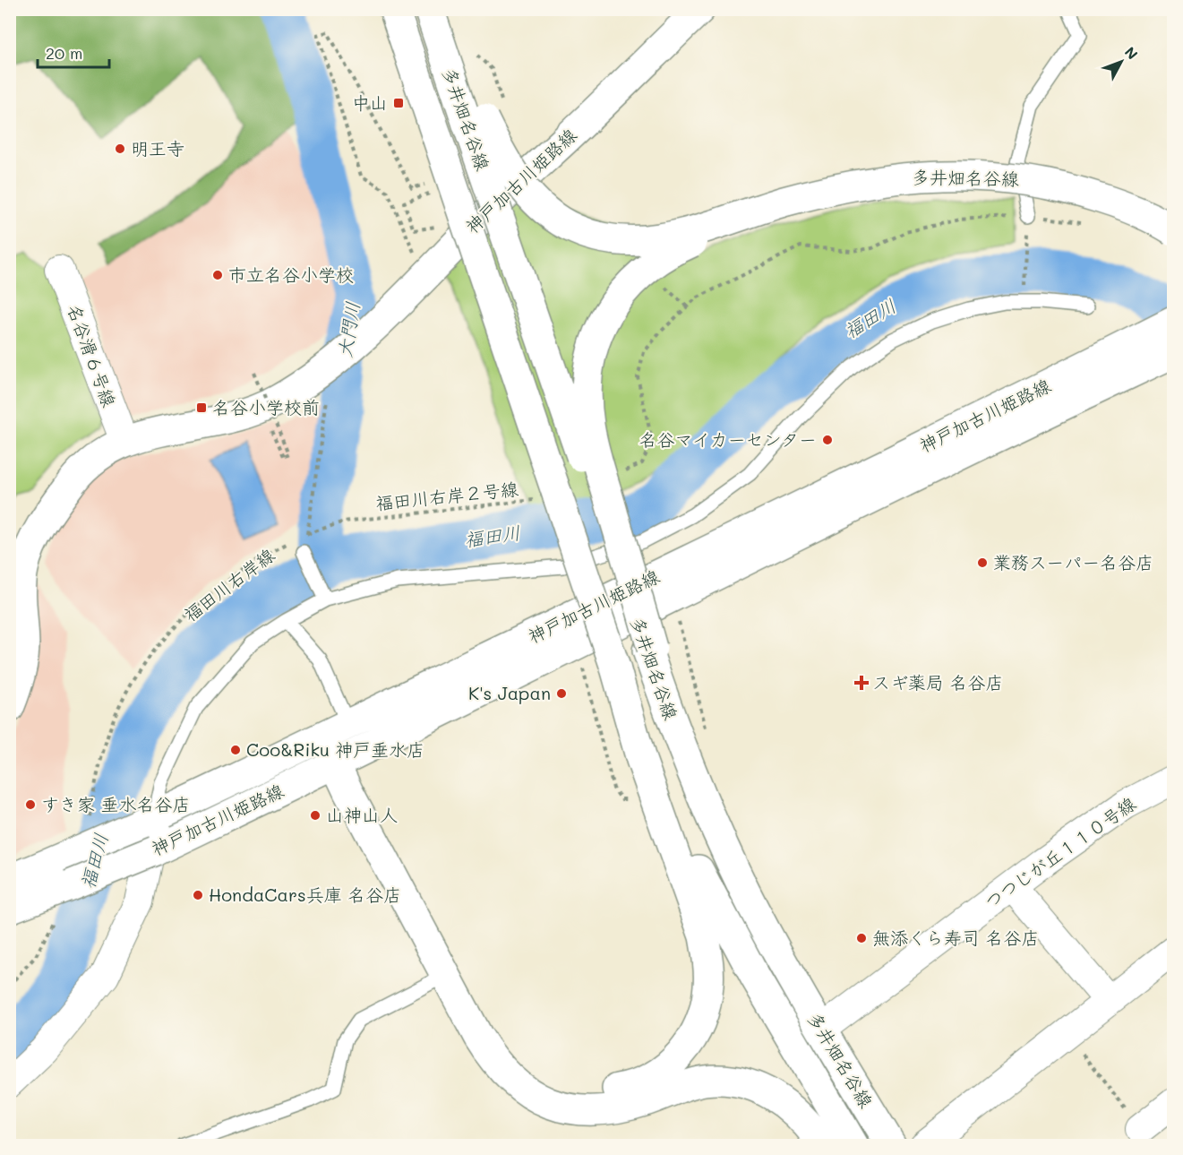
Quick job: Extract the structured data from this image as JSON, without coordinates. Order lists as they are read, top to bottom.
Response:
{
  "streets": {
    "street": [
      "多井畑名谷線",
      "神戸加古川姫路線",
      "名谷滑６号線",
      "つつじが丘１１０号線"
    ],
    "path": ["福田川右岸２号線", "福田川右岸線"]
  },
  "crossings": [
    ["多井畑名谷線", "つつじが丘１１０号線"],
    ["神戸加古川姫路線", "名谷滑６号線"]
  ],
  "water": ["福田川", "大門川"],
  "places": {
    "transit": ["中山", "名谷小学校前"],
    "other": [
      "明王寺",
      "市立名谷小学校",
      "名谷マイカーセンター",
      "業務スーパー名谷店",
      "K's Japan",
      "Coo&Riku 神戸垂水店",
      "すき家 垂水名谷店",
      "山神山人",
      "HondaCars兵庫 名谷店",
      "無添くら寿司 名谷店"
    ],
    "health": ["スギ薬局 名谷店"]
  },
  "scale_bar": "20 m",
  "north": "top right"
}
